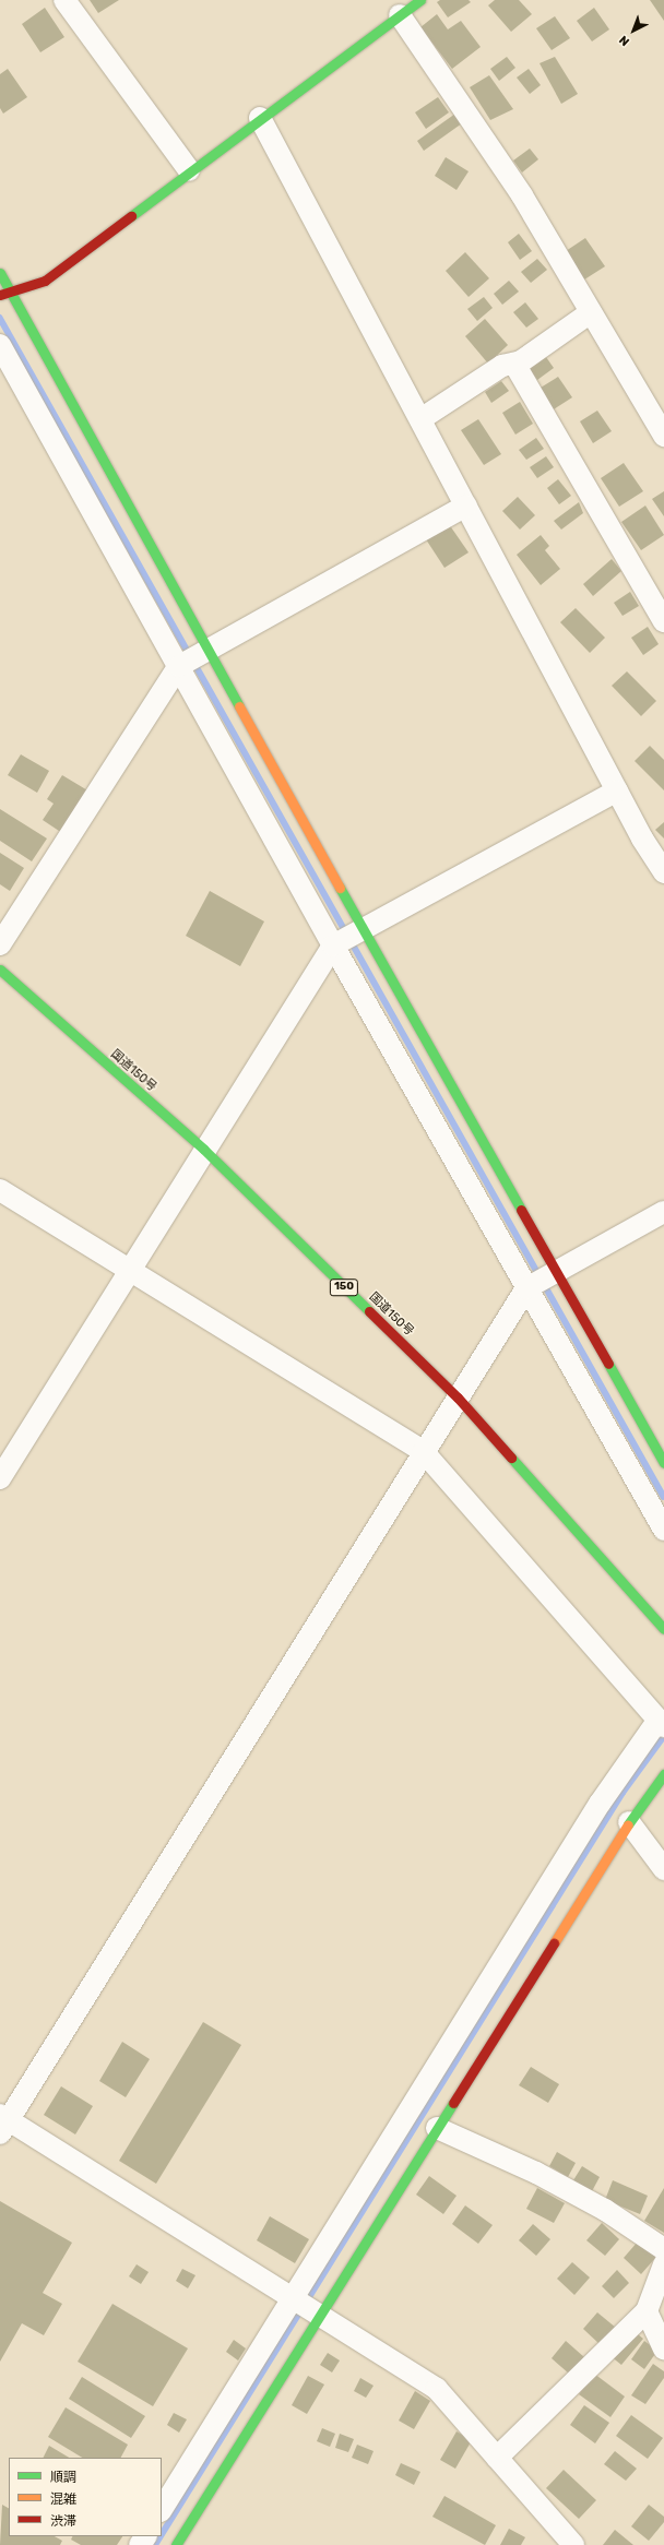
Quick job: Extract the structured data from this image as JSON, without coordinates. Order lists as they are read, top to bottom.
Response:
{
  "streets": {
    "main road": ["国道150号", "150"]
  },
  "legend": ["順調", "混雑", "渋滞"],
  "north": "bottom left"
}
